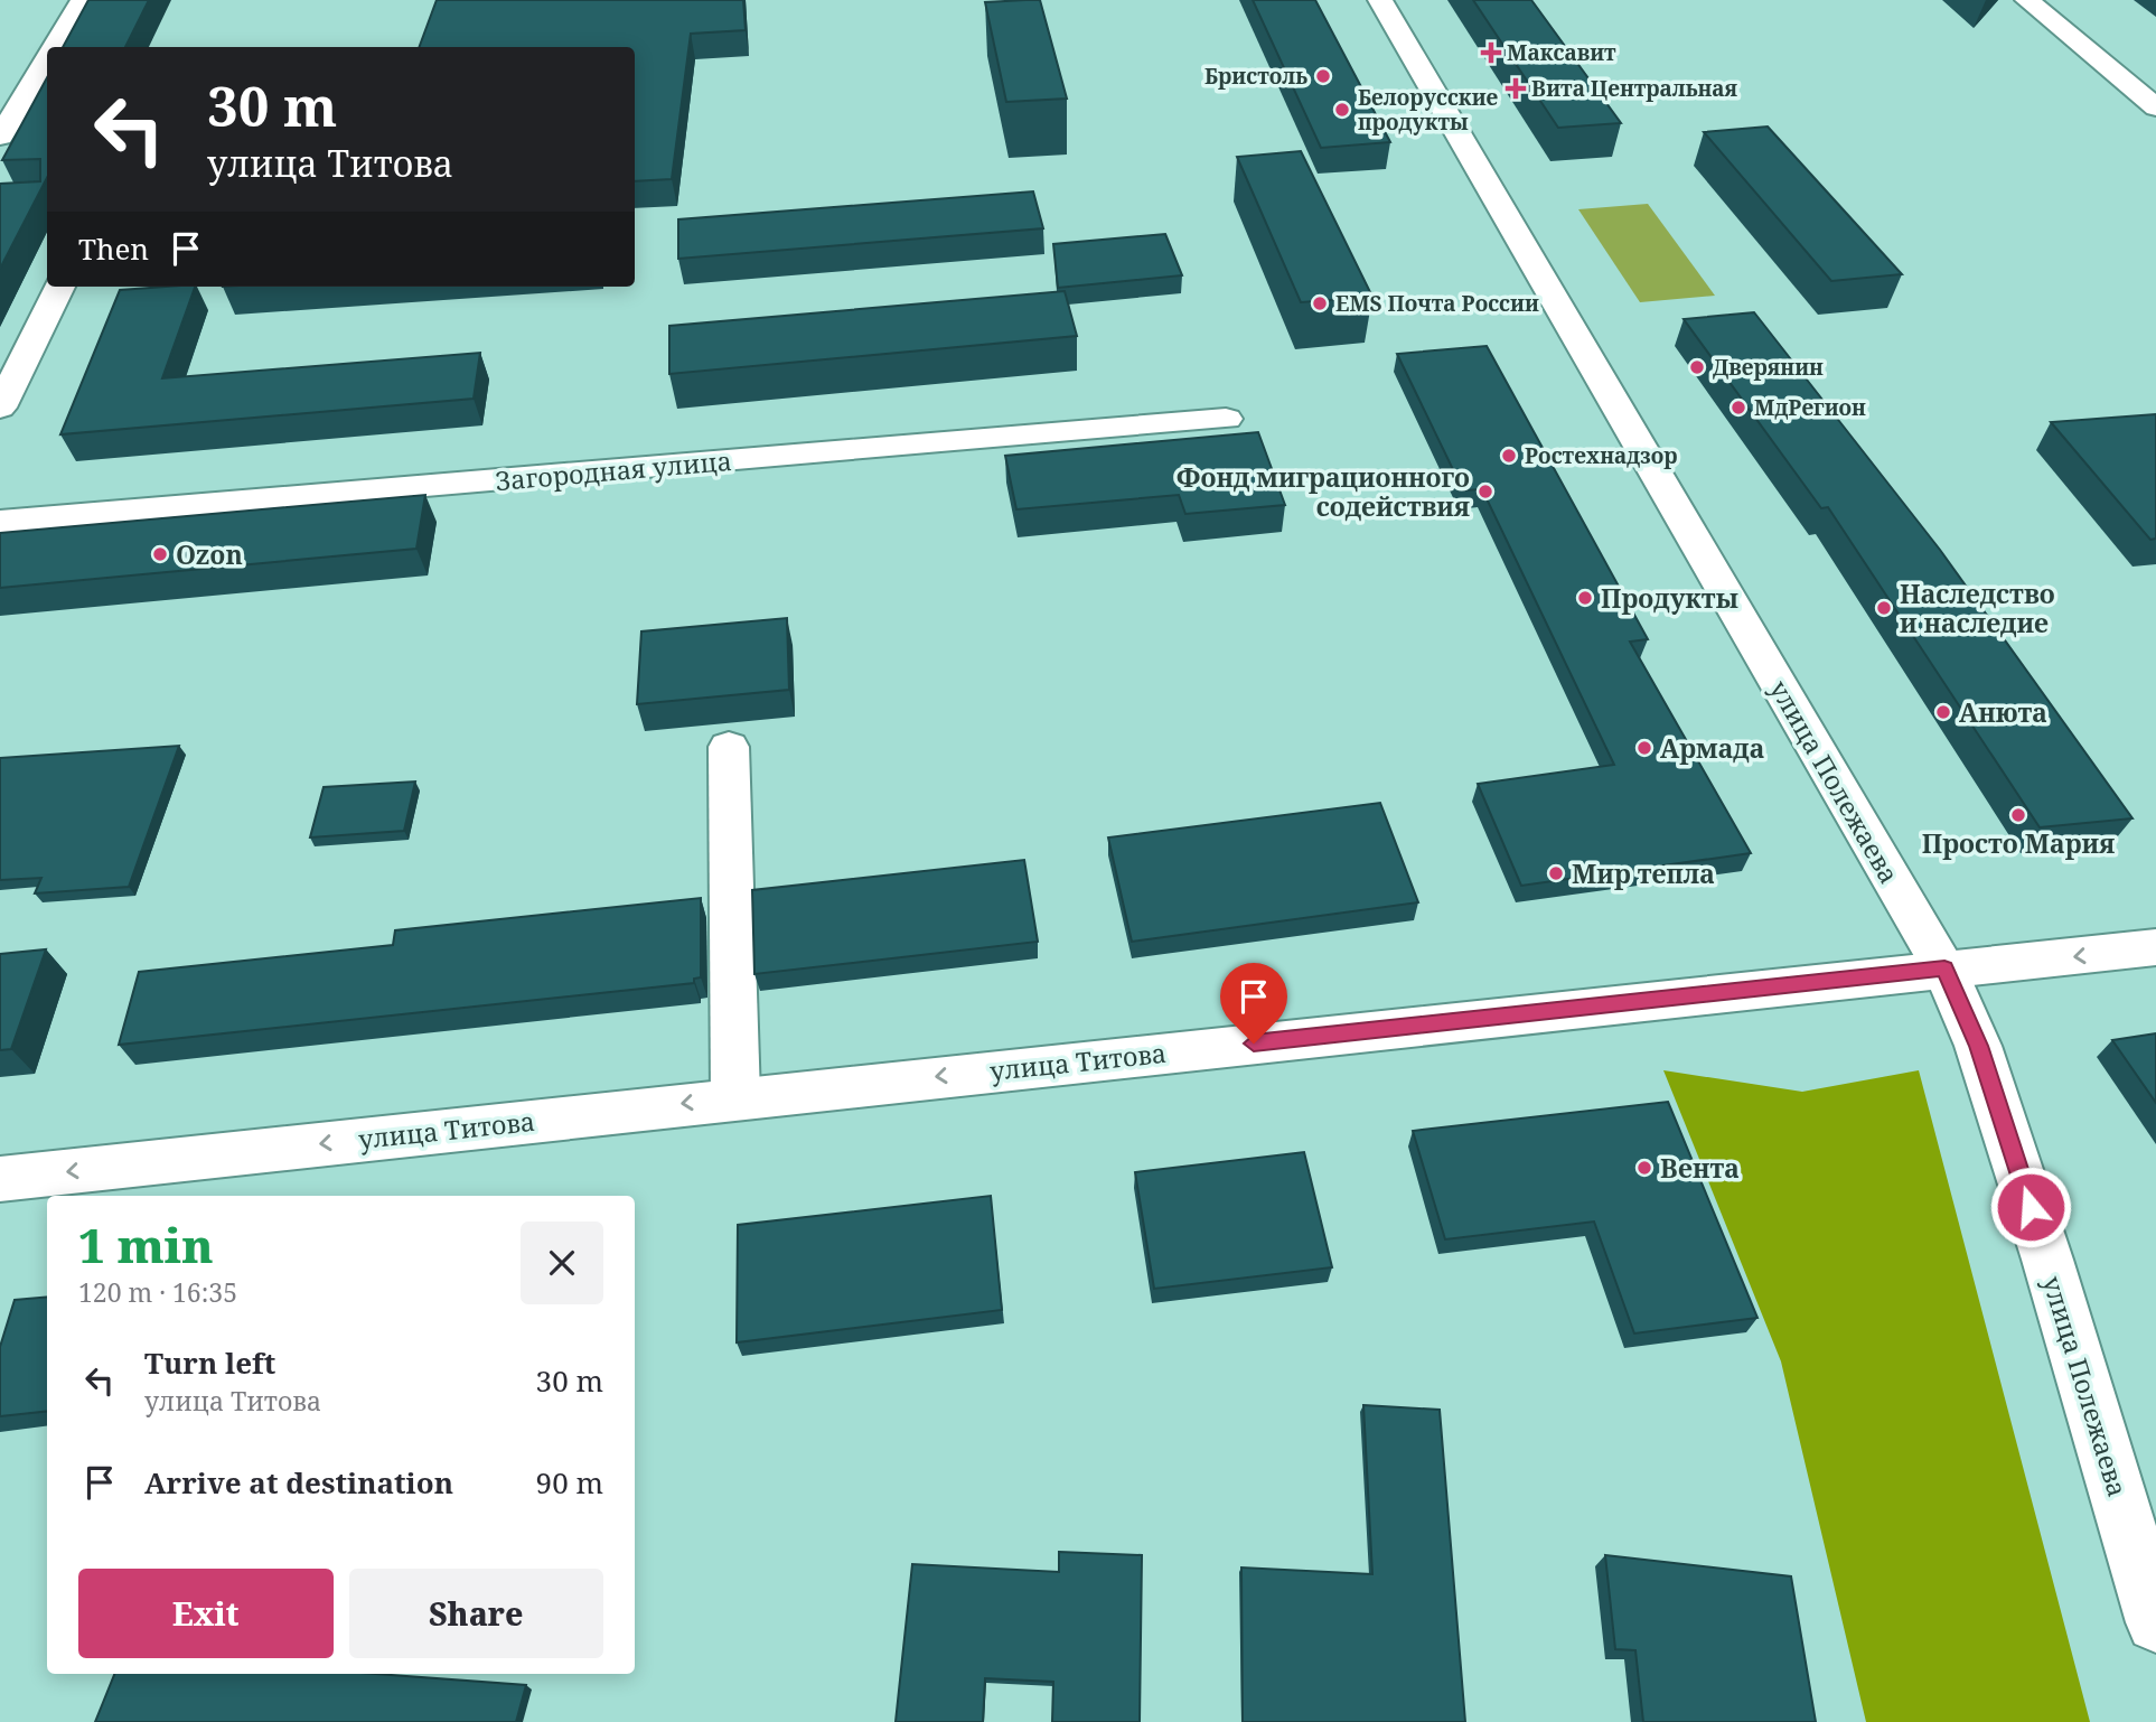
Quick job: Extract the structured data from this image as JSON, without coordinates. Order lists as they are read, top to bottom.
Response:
{
  "streets": {
    "main road": ["Загородная улица", "улица Полежаева", "улица Титова"]
  },
  "crossings": [
    ["улица Полежаева", "улица Титова"]
  ],
  "one_way": ["улица Титова"],
  "places": {
    "health": ["Максавит", "Вита Центральная"],
    "other": [
      "Бристоль",
      "Белорусские продукты",
      "EMS Почта России",
      "Дверянин",
      "МдРегион",
      "Ростехнадзор",
      "Фонд миграционного содействия",
      "Ozon",
      "Продукты",
      "Наследство и наследие",
      "Анюта",
      "Армада",
      "Просто Мария",
      "Мир тепла",
      "Вента"
    ]
  },
  "page": {
    "turn": ["30 m", "улица Титова"],
    "then": "Then",
    "heading": ["1 min", "120 m · 16:35"],
    "list": [
      {
        "name": "Turn left",
        "note": "улица Титова",
        "value": "30 m"
      },
      {
        "name": "Arrive at destination",
        "value": "90 m"
      }
    ],
    "buttons": ["Exit", "Share"]
  }
}
